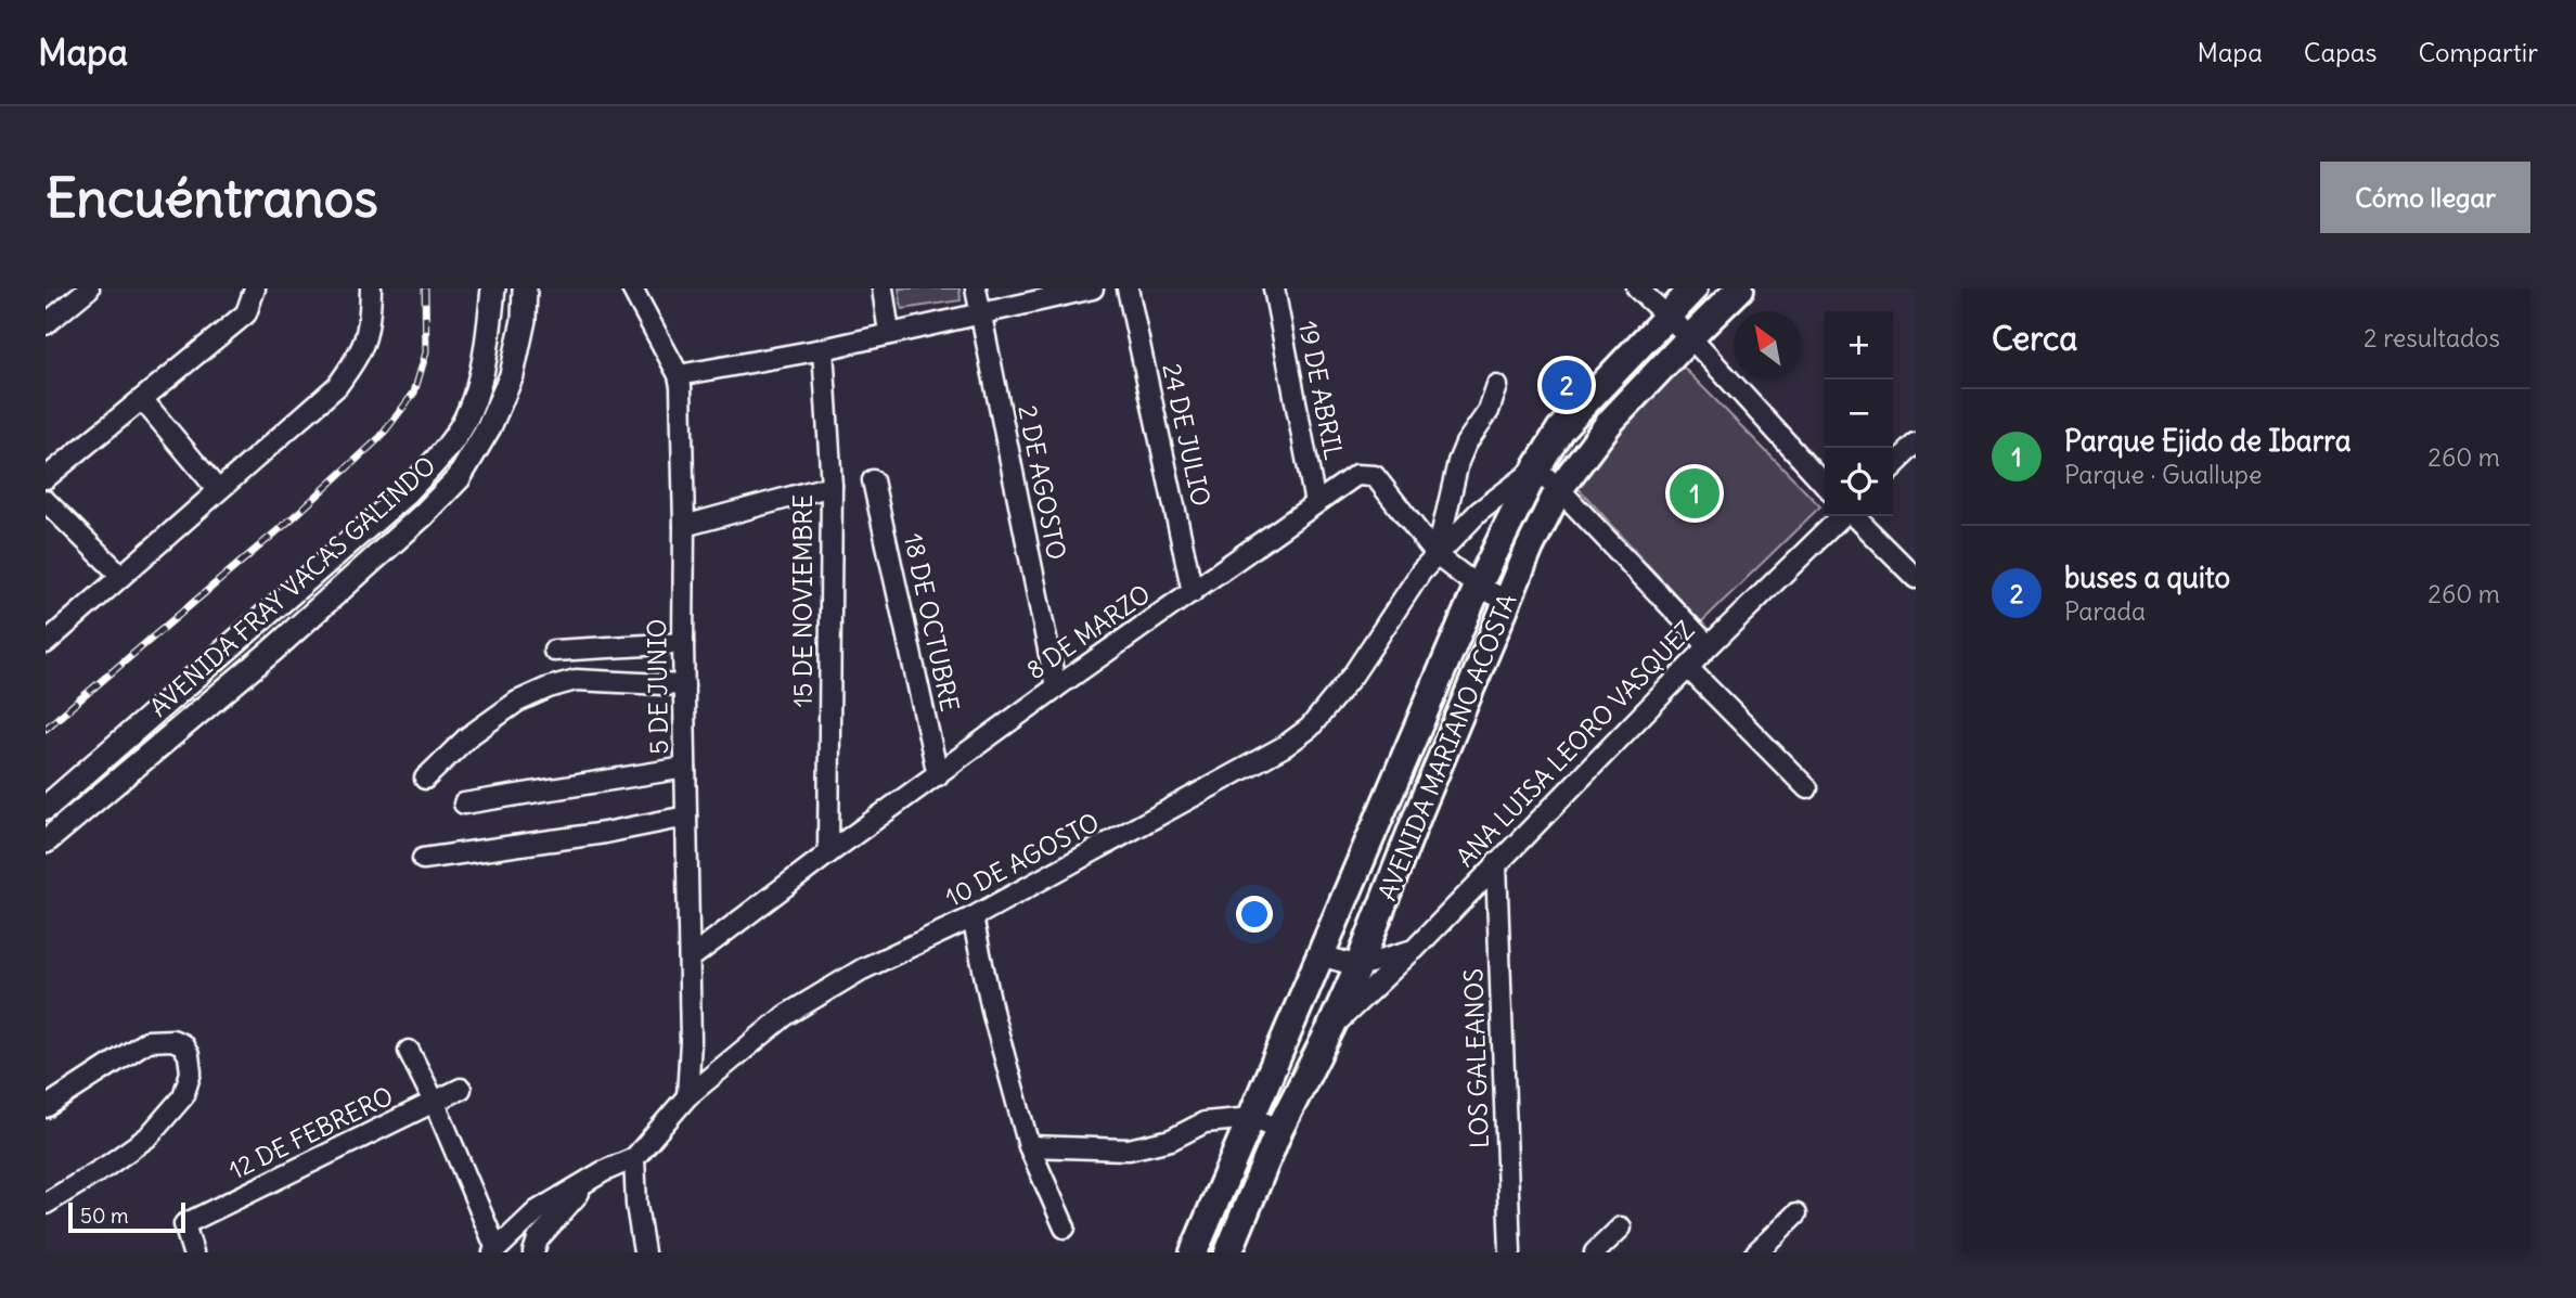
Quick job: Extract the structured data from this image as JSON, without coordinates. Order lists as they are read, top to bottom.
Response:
{
  "streets": {
    "highway": ["AVENIDA MARIANO ACOSTA"],
    "main road": ["AVENIDA FRAY VACAS GALINDO"],
    "street": [
      "19 DE ABRIL",
      "24 DE JULIO",
      "2 DE AGOSTO",
      "15 DE NOVIEMBRE",
      "18 DE OCTUBRE",
      "8 DE MARZO",
      "5 DE JUNIO",
      "ANA LUISA LEORO VASQUEZ",
      "10 DE AGOSTO",
      "LOS GALEANOS",
      "12 DE FEBRERO"
    ]
  },
  "crossings": [
    ["19 DE ABRIL", "8 DE MARZO"],
    ["24 DE JULIO", "8 DE MARZO"],
    ["2 DE AGOSTO", "8 DE MARZO"],
    ["15 DE NOVIEMBRE", "8 DE MARZO"],
    ["18 DE OCTUBRE", "8 DE MARZO"],
    ["8 DE MARZO", "5 DE JUNIO"],
    ["8 DE MARZO", "AVENIDA MARIANO ACOSTA"],
    ["8 DE MARZO", "10 DE AGOSTO"],
    ["5 DE JUNIO", "10 DE AGOSTO"],
    ["ANA LUISA LEORO VASQUEZ", "AVENIDA MARIANO ACOSTA"],
    ["ANA LUISA LEORO VASQUEZ", "LOS GALEANOS"],
    ["AVENIDA MARIANO ACOSTA", "10 DE AGOSTO"]
  ],
  "scale_bar": "50 m",
  "north": "top left",
  "page": {
    "header": "Mapa",
    "nav": ["Mapa", "Capas", "Compartir"],
    "buttons": "Cómo llegar",
    "title": "Encuéntranos",
    "heading": ["Cerca", "2 resultados"],
    "map_buttons": ["+", "−"],
    "pins": ["2", "1"],
    "list": [
      {
        "mark": "1",
        "name": "Parque Ejido de Ibarra",
        "note": "Parque · Guallupe",
        "value": "260 m"
      },
      {
        "mark": "2",
        "name": "buses a quito",
        "note": "Parada",
        "value": "260 m"
      }
    ],
    "scale": "50 m"
  }
}
